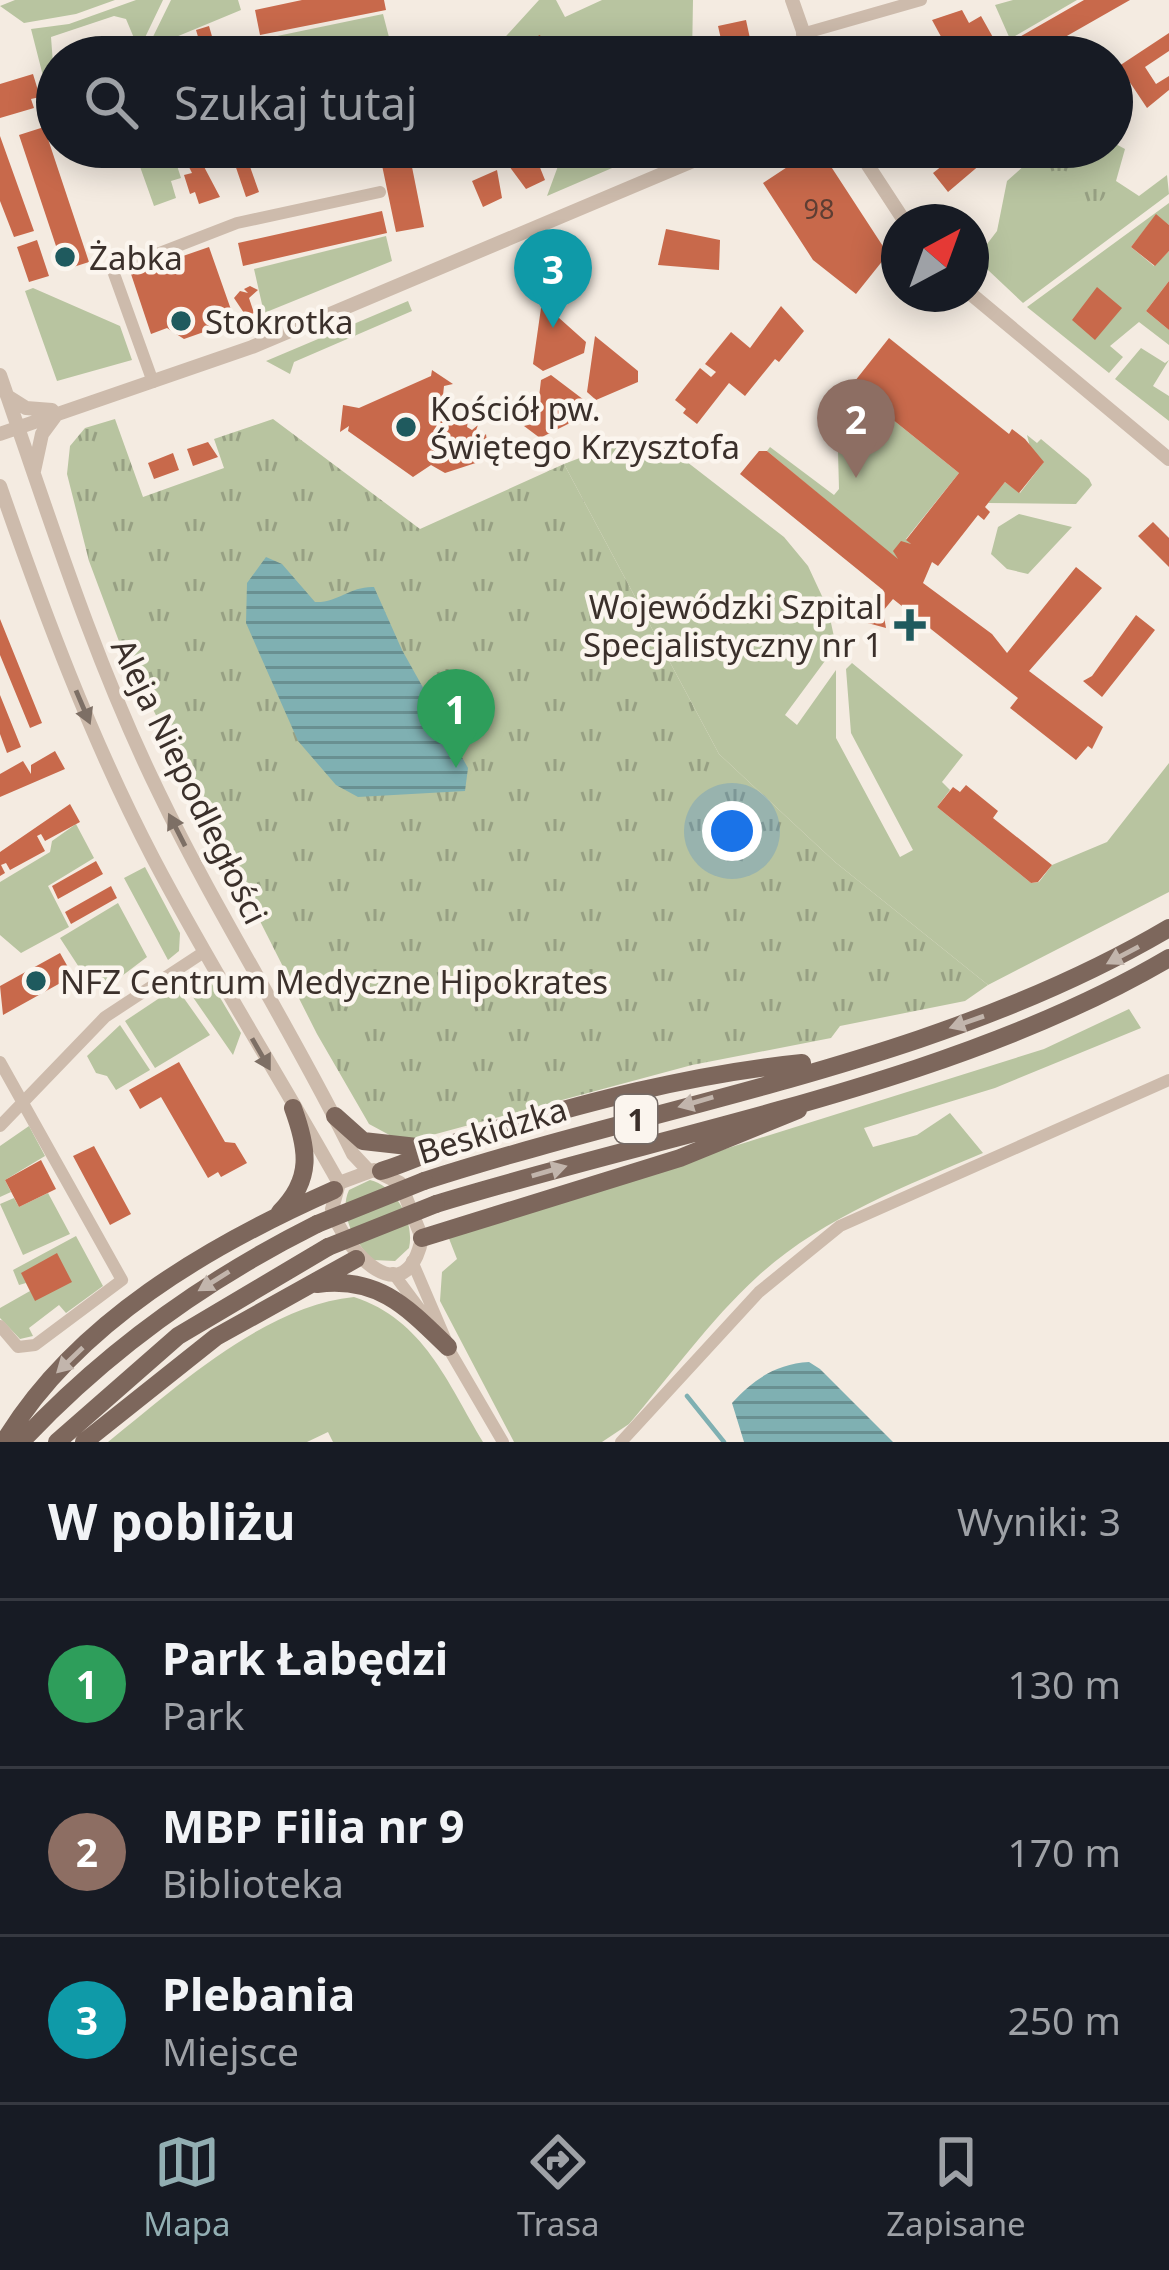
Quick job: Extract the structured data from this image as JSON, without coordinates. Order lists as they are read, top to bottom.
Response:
{
  "streets": {
    "main road": ["1", "Beskidzka"],
    "street": ["Aleja Niepodległości"]
  },
  "places": {
    "other": [
      "Żabka",
      "Stokrotka",
      "Kościół pw. Świętego Krzysztofa",
      "NFZ Centrum Medyczne Hipokrates"
    ],
    "health": ["Wojewódzki Szpital Specjalistyczny nr 1"]
  },
  "house_numbers": ["98"],
  "north": "top right",
  "page": {
    "search": "Szukaj tutaj",
    "pins": ["3", "2", "1"],
    "heading": ["W pobliżu", "Wyniki: 3"],
    "list": [
      {
        "mark": "1",
        "name": "Park Łabędzi",
        "note": "Park",
        "value": "130 m"
      },
      {
        "mark": "2",
        "name": "MBP Filia nr 9",
        "note": "Biblioteka",
        "value": "170 m"
      },
      {
        "mark": "3",
        "name": "Plebania",
        "note": "Miejsce",
        "value": "250 m"
      }
    ],
    "nav": ["Mapa", "Trasa", "Zapisane"]
  }
}
